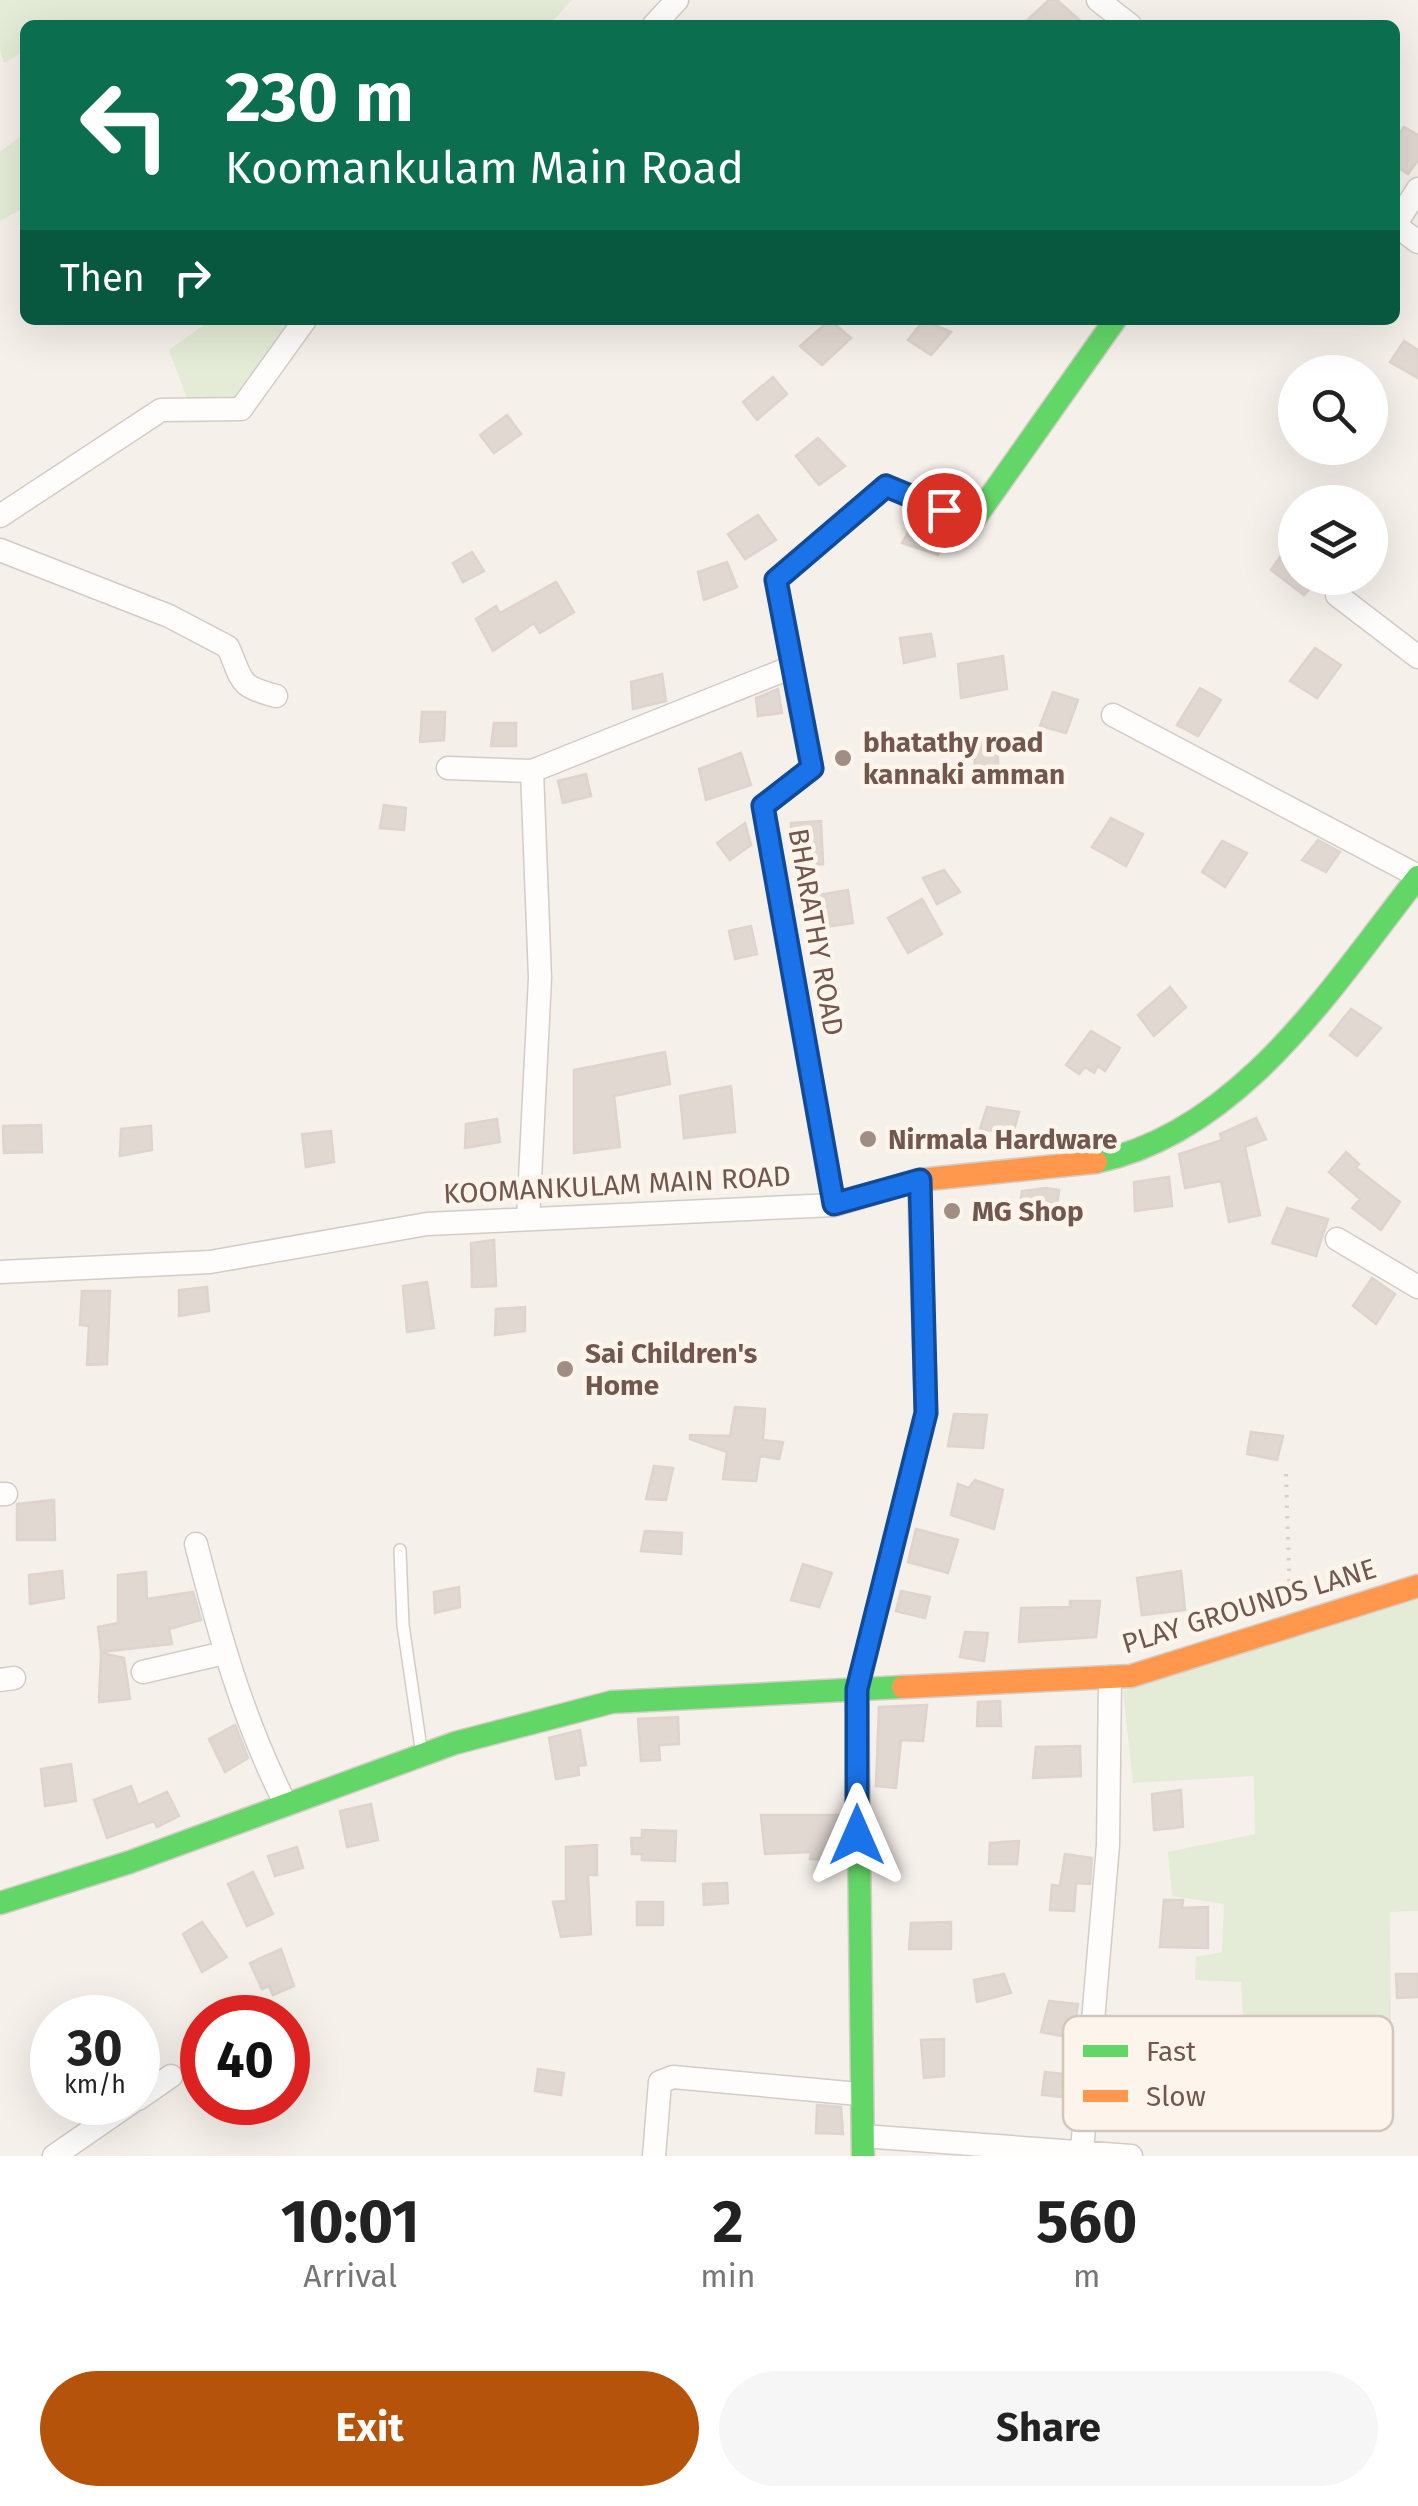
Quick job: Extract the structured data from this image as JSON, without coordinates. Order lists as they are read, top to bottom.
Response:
{
  "streets": {
    "street": ["BHARATHY ROAD", "KOOMANKULAM MAIN ROAD", "PLAY GROUNDS LANE"]
  },
  "crossings": [
    ["BHARATHY ROAD", "KOOMANKULAM MAIN ROAD"]
  ],
  "places": [
    "bhatathy road kannaki amman",
    "Nirmala Hardware",
    "MG Shop",
    "Sai Children's Home"
  ],
  "legend": ["Fast", "Slow"],
  "page": {
    "turn": ["230 m", "Koomankulam Main Road"],
    "then": "Then",
    "speed": "30 km/h",
    "limit": "40",
    "eta": [
      "10:01",
      "Arrival",
      "2",
      "min",
      "560",
      "m"
    ],
    "buttons": ["Exit", "Share"]
  }
}
